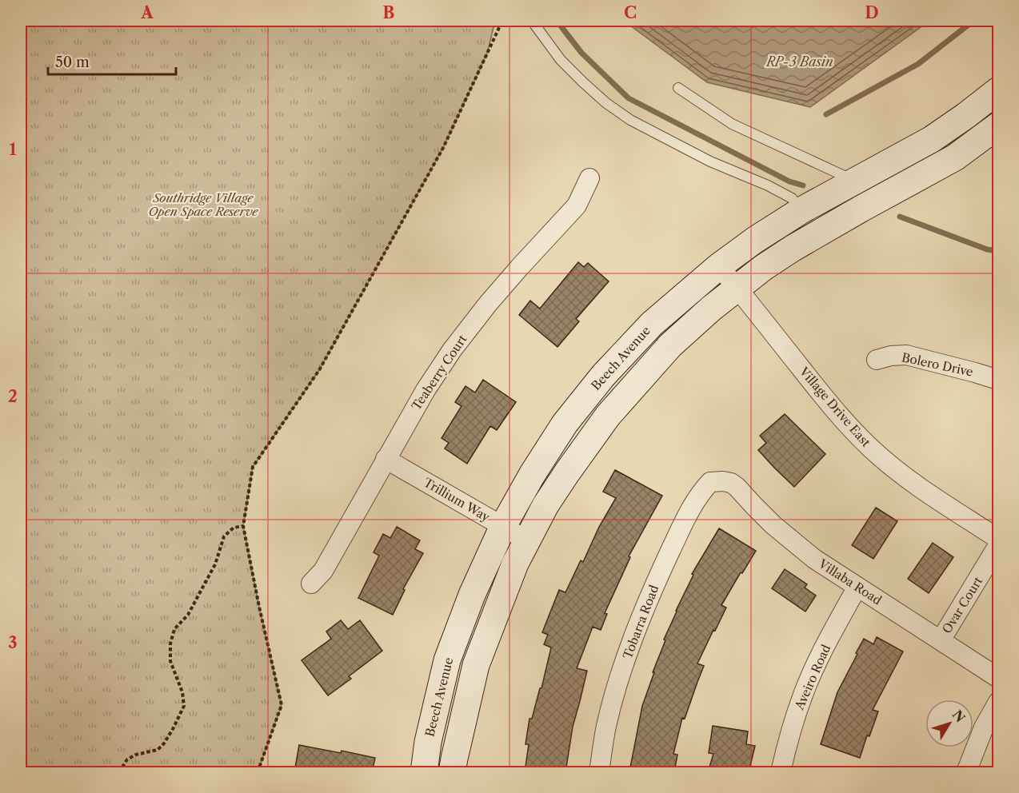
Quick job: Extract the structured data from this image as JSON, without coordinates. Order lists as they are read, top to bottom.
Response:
{
  "streets": {
    "street": [
      "Beech Avenue",
      "Bolero Drive",
      "Teaberry Court",
      "Village Drive East",
      "Trillium Way",
      "Villaba Road",
      "Ovar Court",
      "Tobarra Road",
      "Aveiro Road"
    ]
  },
  "crossings": [
    ["Beech Avenue", "Village Drive East"],
    ["Beech Avenue", "Trillium Way"],
    ["Teaberry Court", "Trillium Way"],
    ["Villaba Road", "Ovar Court"],
    ["Villaba Road", "Tobarra Road"],
    ["Villaba Road", "Aveiro Road"]
  ],
  "water": ["RP-3 Basin"],
  "parks": ["Southridge Village Open Space Reserve"],
  "scale_bar": "50 m",
  "north": "top right",
  "grid": {
    "columns": [
      "A",
      "B",
      "C",
      "D"
    ],
    "rows": ["1", "2", "3"]
  }
}
